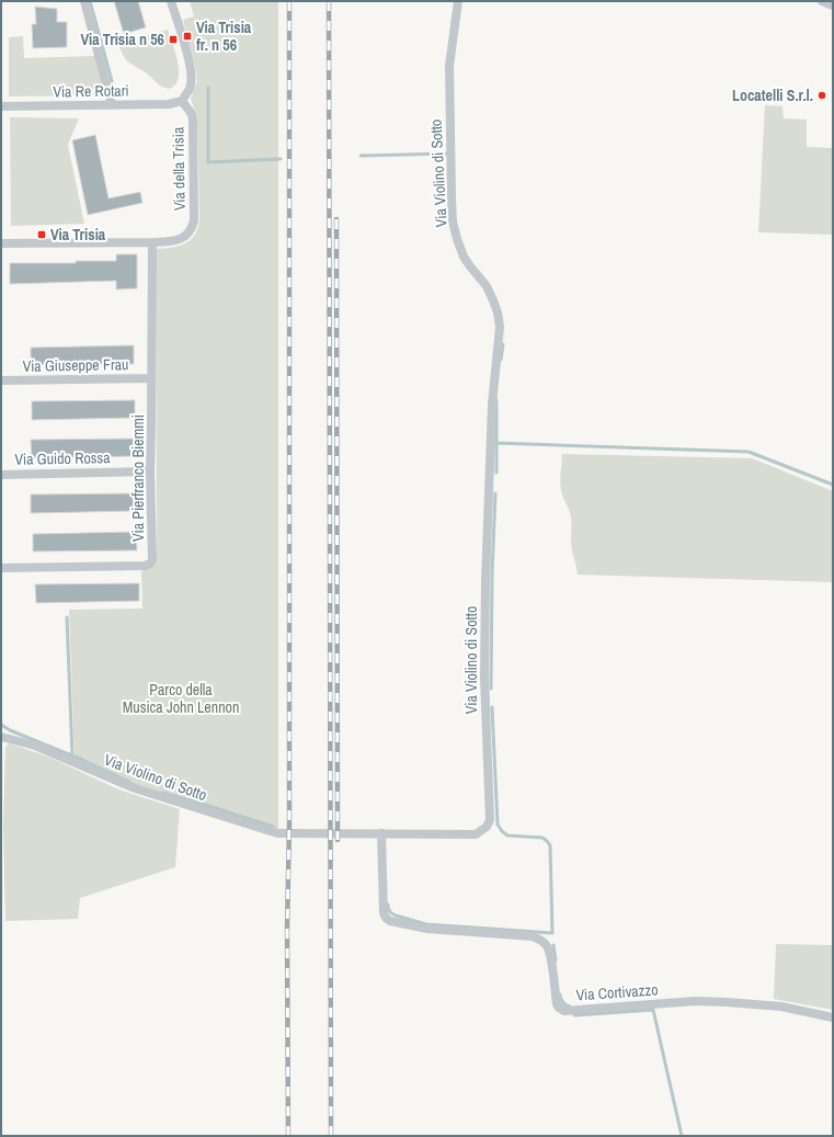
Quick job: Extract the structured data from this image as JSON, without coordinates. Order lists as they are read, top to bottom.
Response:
{
  "streets": {
    "street": [
      "Via Re Rotari",
      "Via della Trisia",
      "Via Violino di Sotto",
      "Via Giuseppe Frau",
      "Via Guido Rossa",
      "Via Pierfranco Biemmi",
      "Via Cortivazzo"
    ]
  },
  "crossings": [
    ["Via Re Rotari", "Via della Trisia"],
    ["Via della Trisia", "Via Pierfranco Biemmi"],
    ["Via Violino di Sotto", "Via Cortivazzo"],
    ["Via Giuseppe Frau", "Via Pierfranco Biemmi"],
    ["Via Guido Rossa", "Via Pierfranco Biemmi"]
  ],
  "parks": ["Parco della Musica John Lennon"],
  "places": {
    "transit": ["Via Trisia fr. n 56", "Via Trisia n 56", "Via Trisia"],
    "other": ["Locatelli S.r.l."]
  }
}
